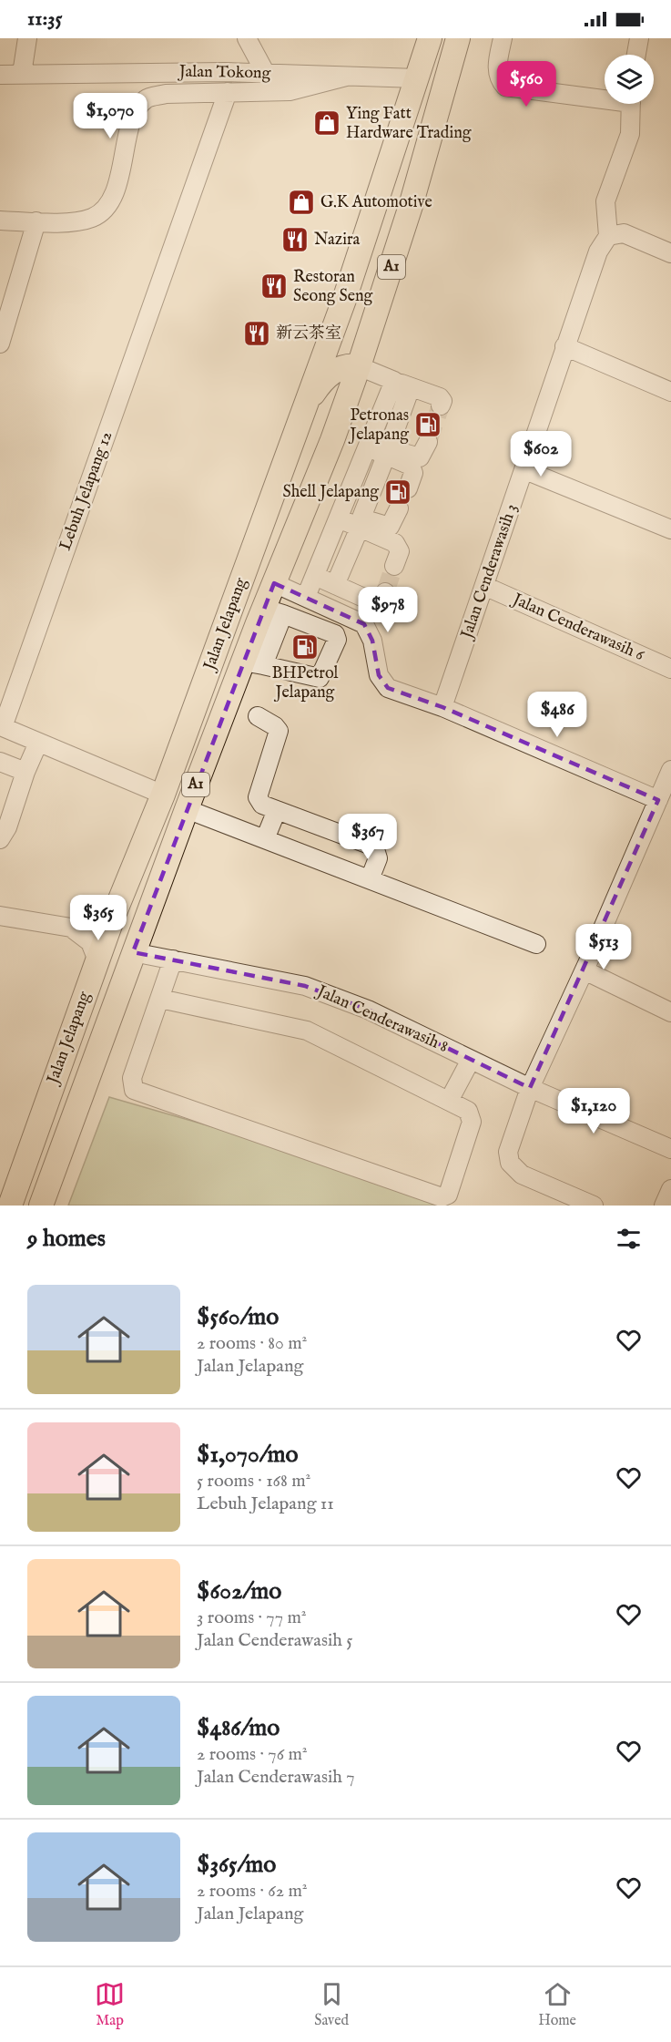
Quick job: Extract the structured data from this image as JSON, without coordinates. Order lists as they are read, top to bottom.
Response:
{
  "streets": {
    "main road": ["A1", "Jalan Jelapang"],
    "street": [
      "Jalan Tokong",
      "Lebuh Jelapang 12",
      "Jalan Cenderawasih 3",
      "Jalan Cenderawasih 6",
      "Jalan Cenderawasih 8"
    ]
  },
  "crossings": [
    ["Jalan Tokong", "Jalan Jelapang"],
    ["Lebuh Jelapang 12", "Jalan Jelapang"],
    ["Jalan Cenderawasih 3", "Jalan Cenderawasih 6"],
    ["Jalan Jelapang", "Jalan Cenderawasih 8"]
  ],
  "places": {
    "shop": ["Ying Fatt Hardware Trading", "G.K Automotive"],
    "restaurant": ["Nazira", "Restoran Seong Seng", "新云茶室"],
    "fuel station": ["Petronas Jelapang", "Shell Jelapang", "BHPetrol Jelapang"]
  },
  "page": {
    "status": "11:35",
    "price": [
      "$560",
      "$1,070",
      "$602",
      "$978",
      "$486",
      "$367",
      "$365",
      "$513",
      "$1,120"
    ],
    "heading": "9 homes",
    "list": [
      {
        "name": "$560/mo",
        "note": "2 rooms · 80 m² · Jalan Jelapang"
      },
      {
        "name": "$1,070/mo",
        "note": "5 rooms · 168 m² · Lebuh Jelapang 11"
      },
      {
        "name": "$602/mo",
        "note": "3 rooms · 77 m² · Jalan Cenderawasih 5"
      },
      {
        "name": "$486/mo",
        "note": "2 rooms · 76 m² · Jalan Cenderawasih 7"
      },
      {
        "name": "$365/mo",
        "note": "2 rooms · 62 m² · Jalan Jelapang"
      }
    ],
    "tabs": ["Map", "Saved", "Home"]
  }
}
